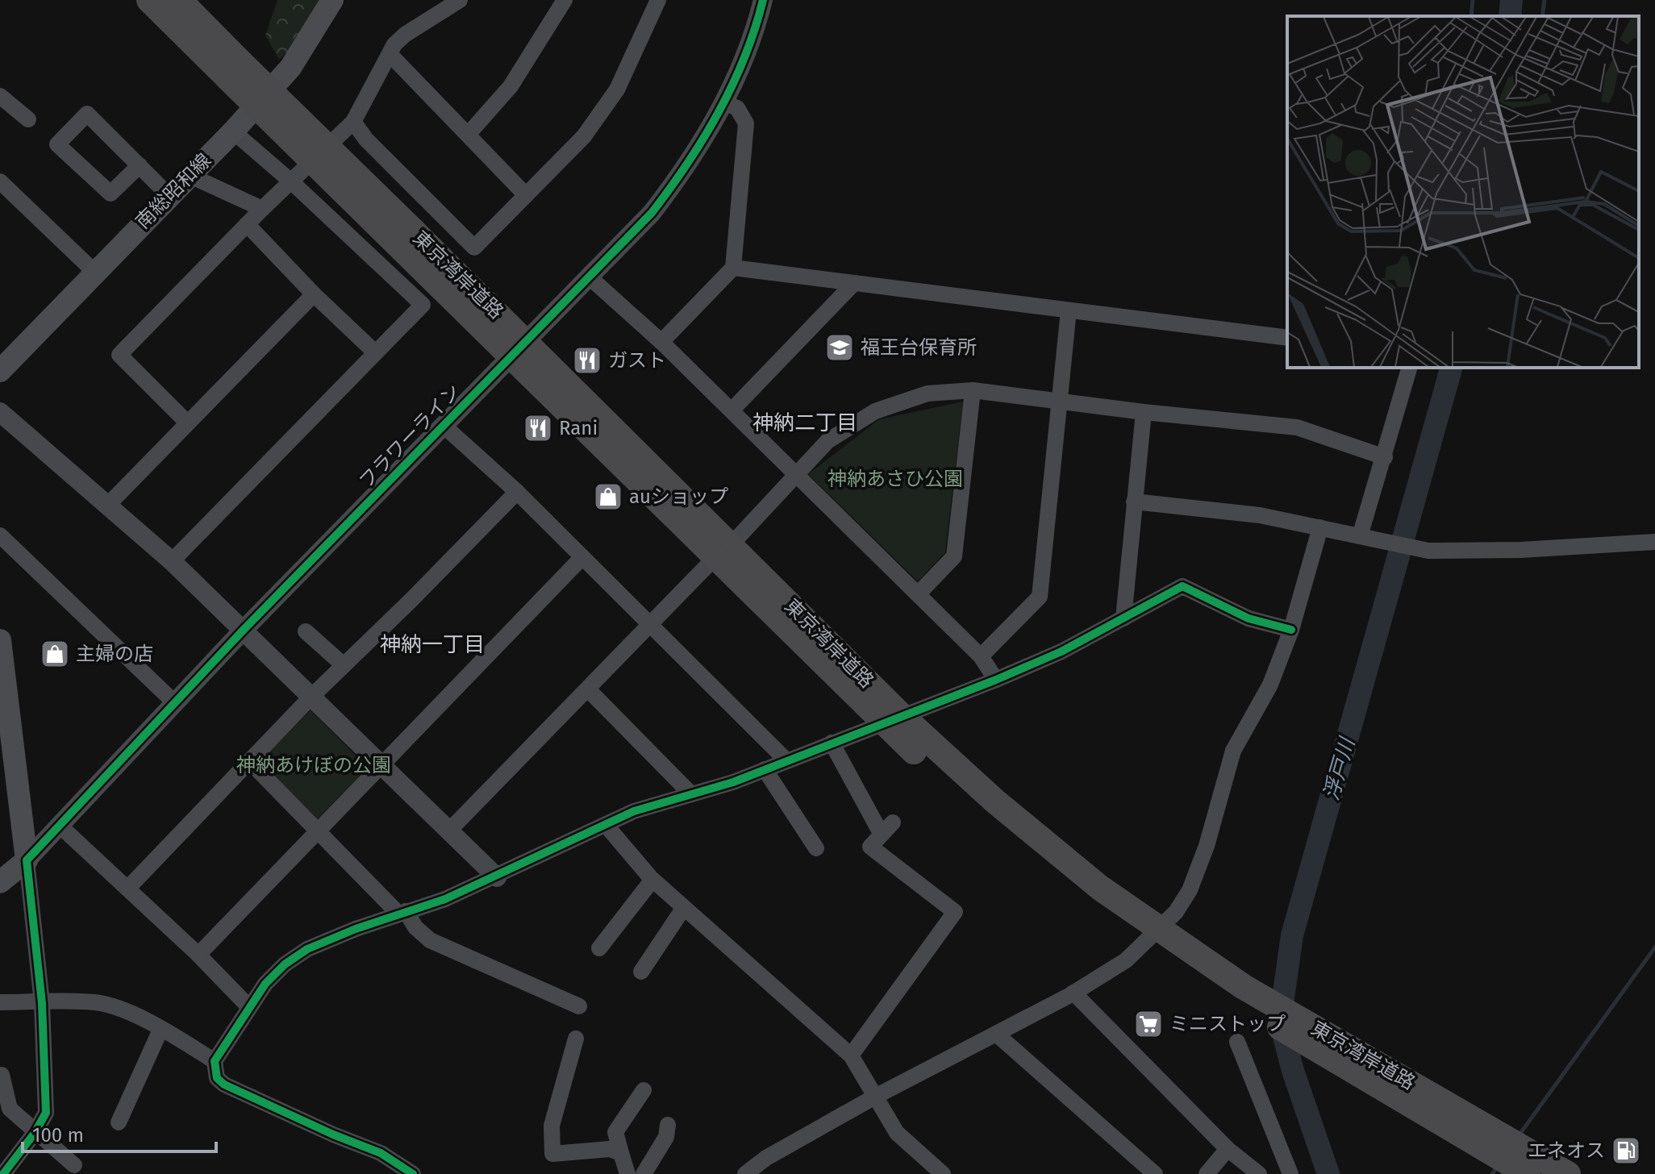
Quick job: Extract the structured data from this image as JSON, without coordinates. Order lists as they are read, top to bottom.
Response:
{
  "streets": {
    "highway": ["東京湾岸道路"],
    "main road": ["南総昭和線"],
    "street": ["フラワーライン"]
  },
  "crossings": [
    ["東京湾岸道路", "フラワーライン"]
  ],
  "districts": ["神納二丁目", "神納一丁目"],
  "water": ["浮戸川"],
  "parks": ["神納あさひ公園", "神納あけぼの公園"],
  "places": {
    "school or university": ["福王台保育所"],
    "restaurant": ["ガスト", "Rani"],
    "shop": ["auショップ", "主婦の店"],
    "supermarket": ["ミニストップ"],
    "fuel station": ["エネオス"]
  },
  "scale_bar": "100 m"
}
